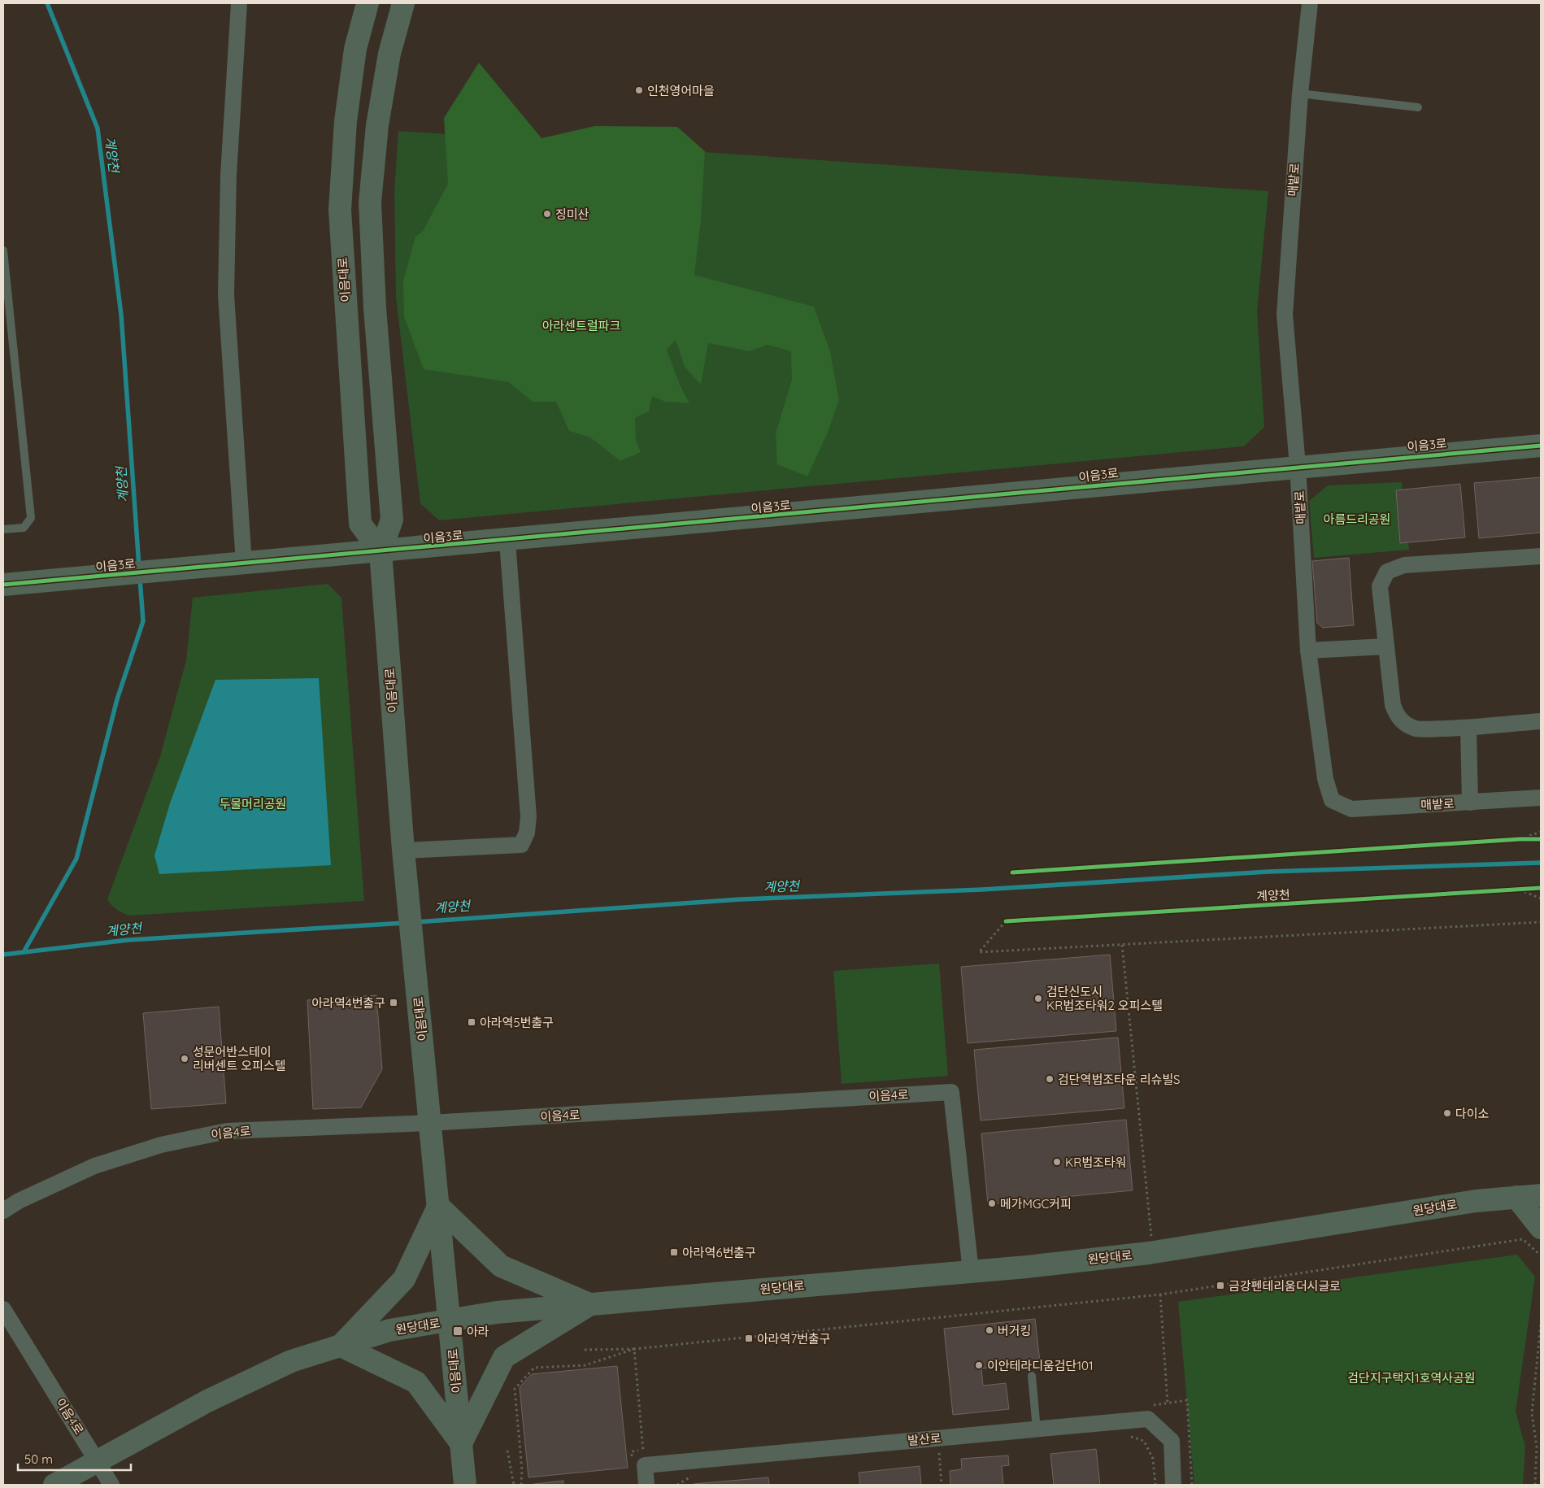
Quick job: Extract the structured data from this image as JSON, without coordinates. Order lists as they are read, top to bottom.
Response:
{
  "streets": {
    "main road": ["이음대로", "이음3로", "원당대로"],
    "street": ["매밭로", "이음4로", "발산로"],
    "cycle path": ["계양천"]
  },
  "crossings": [
    ["매밭로", "이음3로"],
    ["이음대로", "이음3로"],
    ["이음대로", "이음4로"],
    ["이음대로", "원당대로"],
    ["이음4로", "원당대로"]
  ],
  "water": ["계양천"],
  "parks": [
    "아라센트럴파크",
    "아름드리공원",
    "두물머리공원",
    "검단지구택지1호역사공원"
  ],
  "places": {
    "other": [
      "인천영어마을",
      "징미산",
      "검단신도시 KR법조타워2 오피스텔",
      "성문어반스테이 리버센트 오피스텔",
      "검단역법조타운 리슈빌S",
      "다이소",
      "KR법조타워",
      "메가MGC커피",
      "버거킹",
      "이안테라디움검단101"
    ],
    "transit": [
      "아라역4번출구",
      "아라역5번출구",
      "아라역6번출구",
      "금강펜테리움더시글로",
      "아라",
      "아라역7번출구"
    ]
  },
  "scale_bar": "50 m"
}
